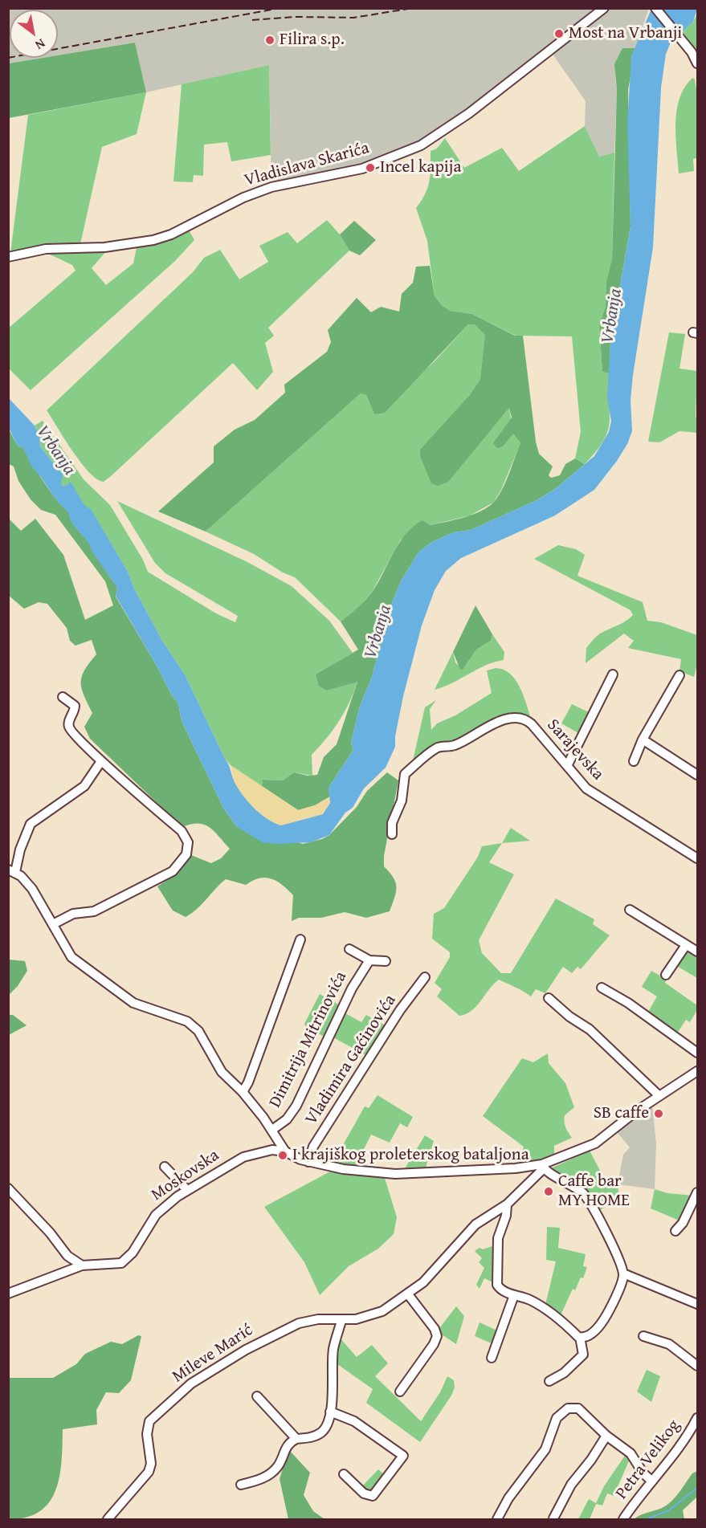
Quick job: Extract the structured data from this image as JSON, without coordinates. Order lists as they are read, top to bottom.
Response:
{
  "streets": {
    "street": [
      "Vladislava Skarića",
      "Sarajevska",
      "Dimitrija Mitrinovića",
      "Vladimira Gaćinovića",
      "Moskovska",
      "Mileve Marić",
      "Petra Velikog"
    ]
  },
  "water": ["Vrbanja"],
  "places": [
    "Most na Vrbanji",
    "Filira s.p.",
    "Incel kapija",
    "SB caffe",
    "I krajiškog proleterskog bataljona",
    "Caffe bar MY HOME"
  ],
  "north": "bottom right"
}
